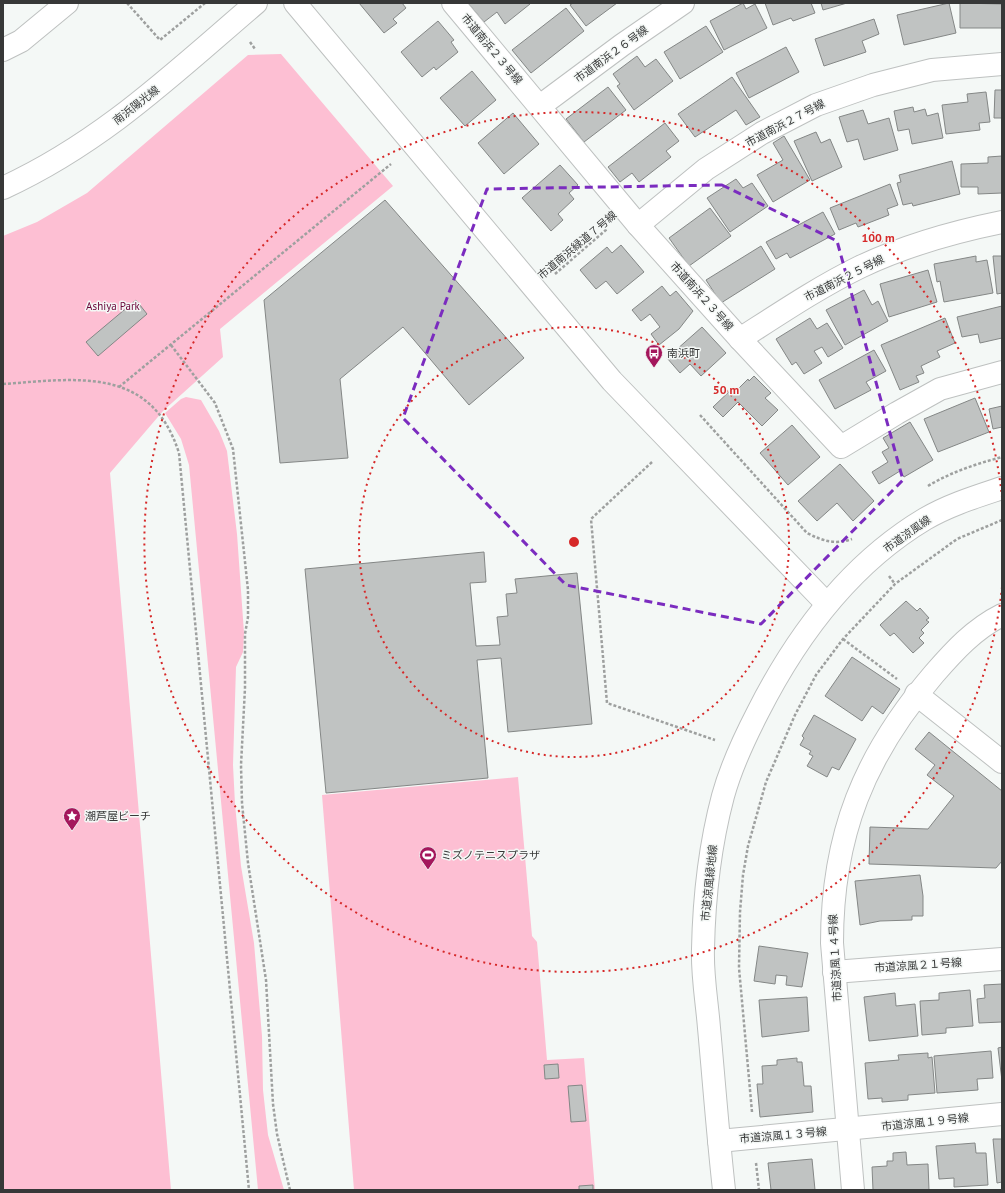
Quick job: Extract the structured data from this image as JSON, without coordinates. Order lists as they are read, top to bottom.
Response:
{
  "streets": {
    "street": [
      "市道南浜２３号線",
      "市道南浜２６号線",
      "南浜陽光線",
      "市道南浜２７号線",
      "市道南浜２５号線",
      "市道涼風線",
      "市道涼風緑地線",
      "市道涼風１４号線",
      "市道涼風２１号線",
      "市道涼風１９号線",
      "市道涼風１３号線"
    ],
    "path": ["市道南浜緑道７号線"]
  },
  "crossings": [
    ["市道南浜２３号線", "市道南浜２６号線"],
    ["市道南浜２３号線", "市道南浜２７号線"],
    ["市道南浜２３号線", "市道南浜緑道７号線"],
    ["市道南浜２３号線", "市道南浜２５号線"],
    ["市道南浜２７号線", "市道南浜緑道７号線"],
    ["市道涼風線", "市道涼風緑地線"],
    ["市道涼風緑地線", "市道涼風１３号線"],
    ["市道涼風１４号線", "市道涼風２１号線"],
    ["市道涼風１４号線", "市道涼風１９号線"],
    ["市道涼風１４号線", "市道涼風１３号線"],
    ["市道涼風１９号線", "市道涼風１３号線"]
  ],
  "parks": ["Ashiya Park"],
  "places": {
    "bus stop": ["南浜町"],
    "place": ["潮芦屋ビーチ"],
    "sports": ["ミズノテニスプラザ"]
  },
  "rings": ["100 m", "50 m"]
}
